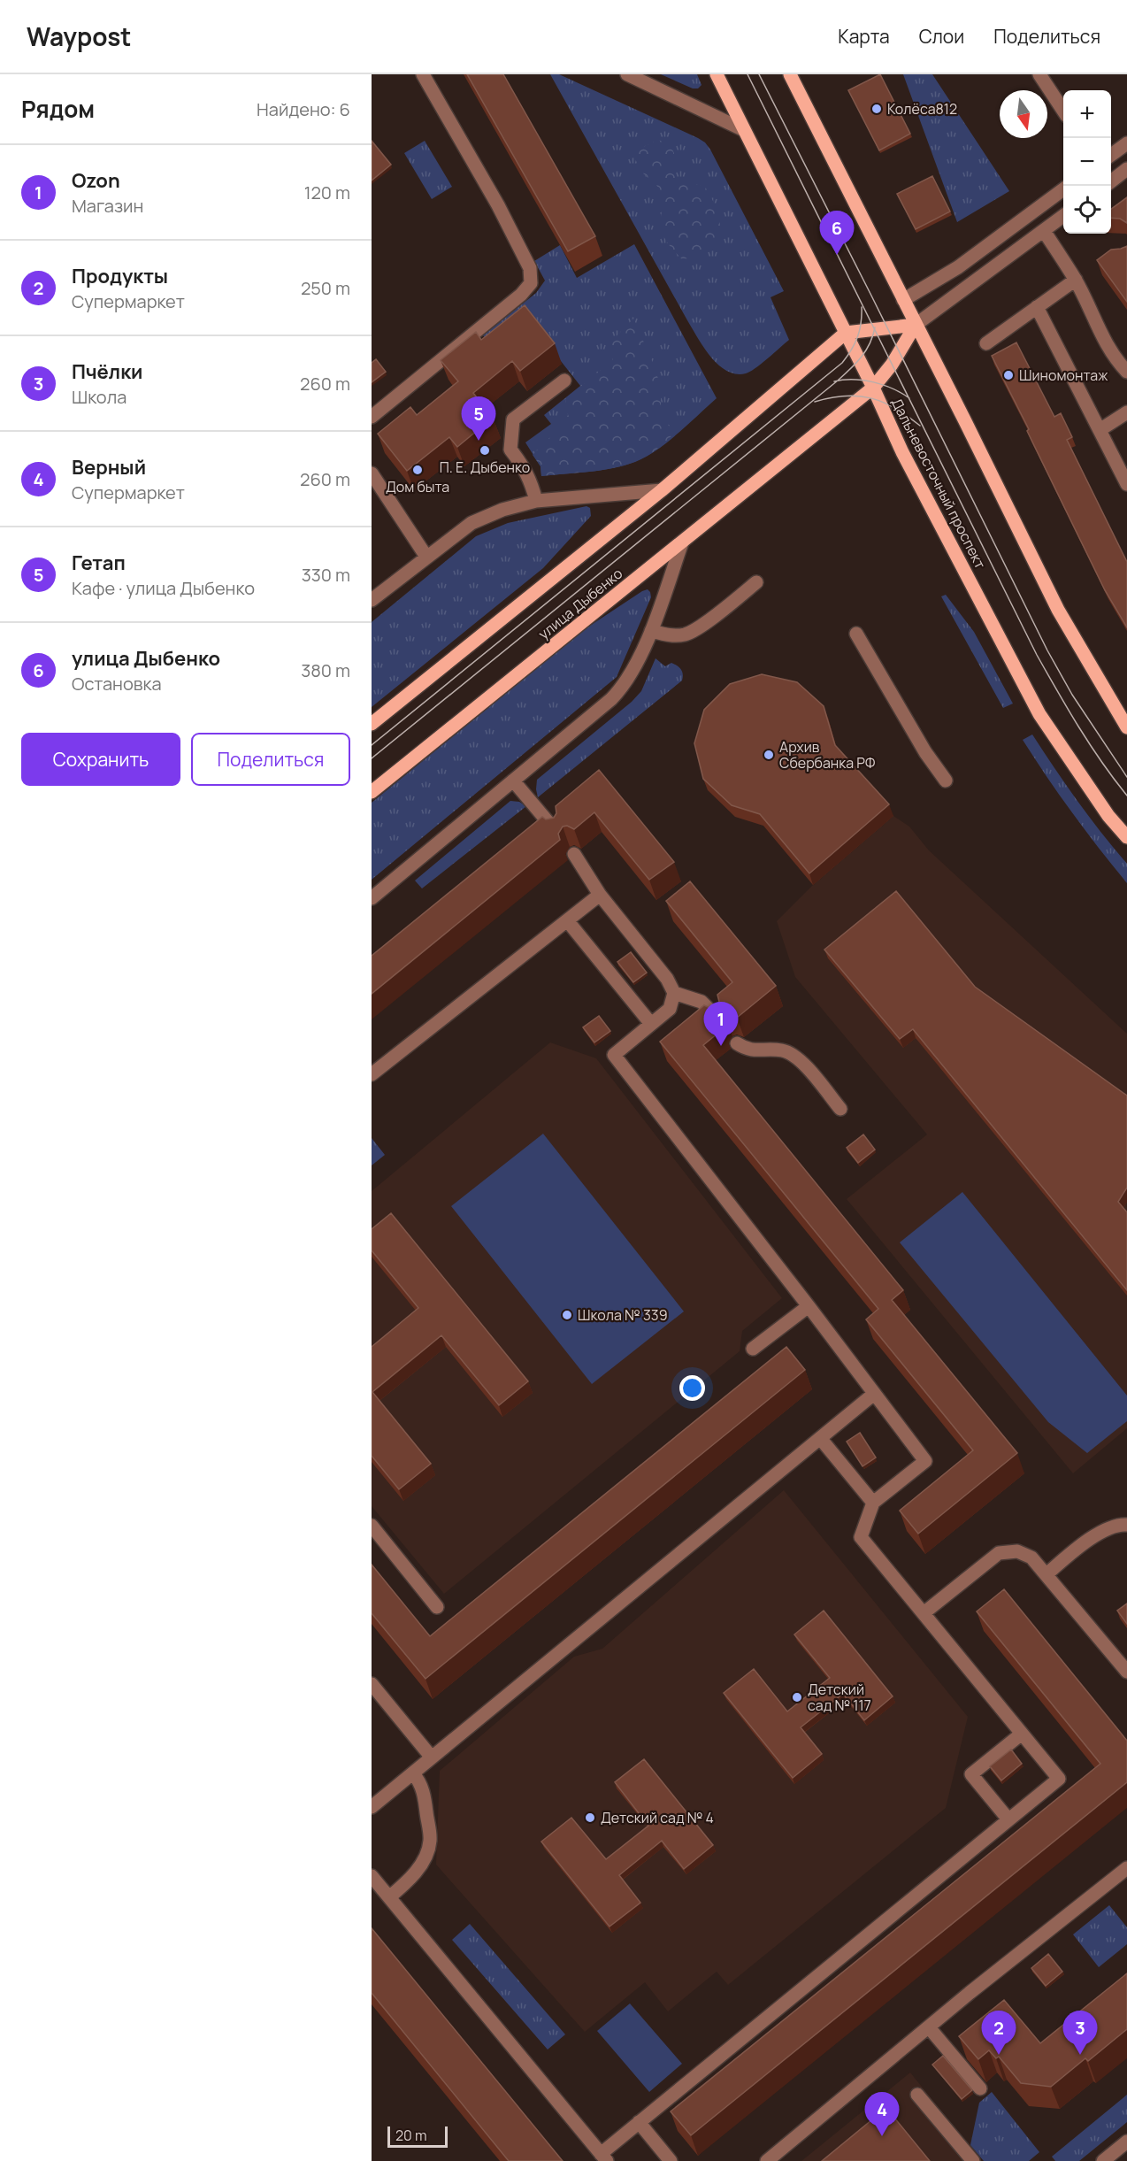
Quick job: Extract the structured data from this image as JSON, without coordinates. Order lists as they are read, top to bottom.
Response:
{
  "streets": {
    "main road": ["Дальневосточный проспект", "улица Дыбенко"]
  },
  "crossings": [
    ["Дальневосточный проспект", "улица Дыбенко"]
  ],
  "places": [
    "Колёса812",
    "Шиномонтаж",
    "П. Е. Дыбенко",
    "Дом быта",
    "Архив Сбербанка РФ",
    "Школа № 339",
    "Детский сад № 117",
    "Детский сад № 4"
  ],
  "scale_bar": "20 m",
  "north": "bottom",
  "page": {
    "header": "Waypost",
    "nav": ["Карта", "Слои", "Поделиться"],
    "heading": ["Рядом", "Найдено: 6"],
    "map_buttons": ["+", "−"],
    "list": [
      {
        "mark": "1",
        "name": "Ozon",
        "note": "Магазин",
        "value": "120 m"
      },
      {
        "mark": "2",
        "name": "Продукты",
        "note": "Супермаркет",
        "value": "250 m"
      },
      {
        "mark": "3",
        "name": "Пчёлки",
        "note": "Школа",
        "value": "260 m"
      },
      {
        "mark": "4",
        "name": "Верный",
        "note": "Супермаркет",
        "value": "260 m"
      },
      {
        "mark": "5",
        "name": "Гетап",
        "note": "Кафе · улица Дыбенко",
        "value": "330 m"
      },
      {
        "mark": "6",
        "name": "улица Дыбенко",
        "note": "Остановка",
        "value": "380 m"
      }
    ],
    "pins": [
      "6",
      "5",
      "1",
      "2",
      "3",
      "4"
    ],
    "buttons": ["Сохранить", "Поделиться"],
    "scale": "20 m"
  }
}
